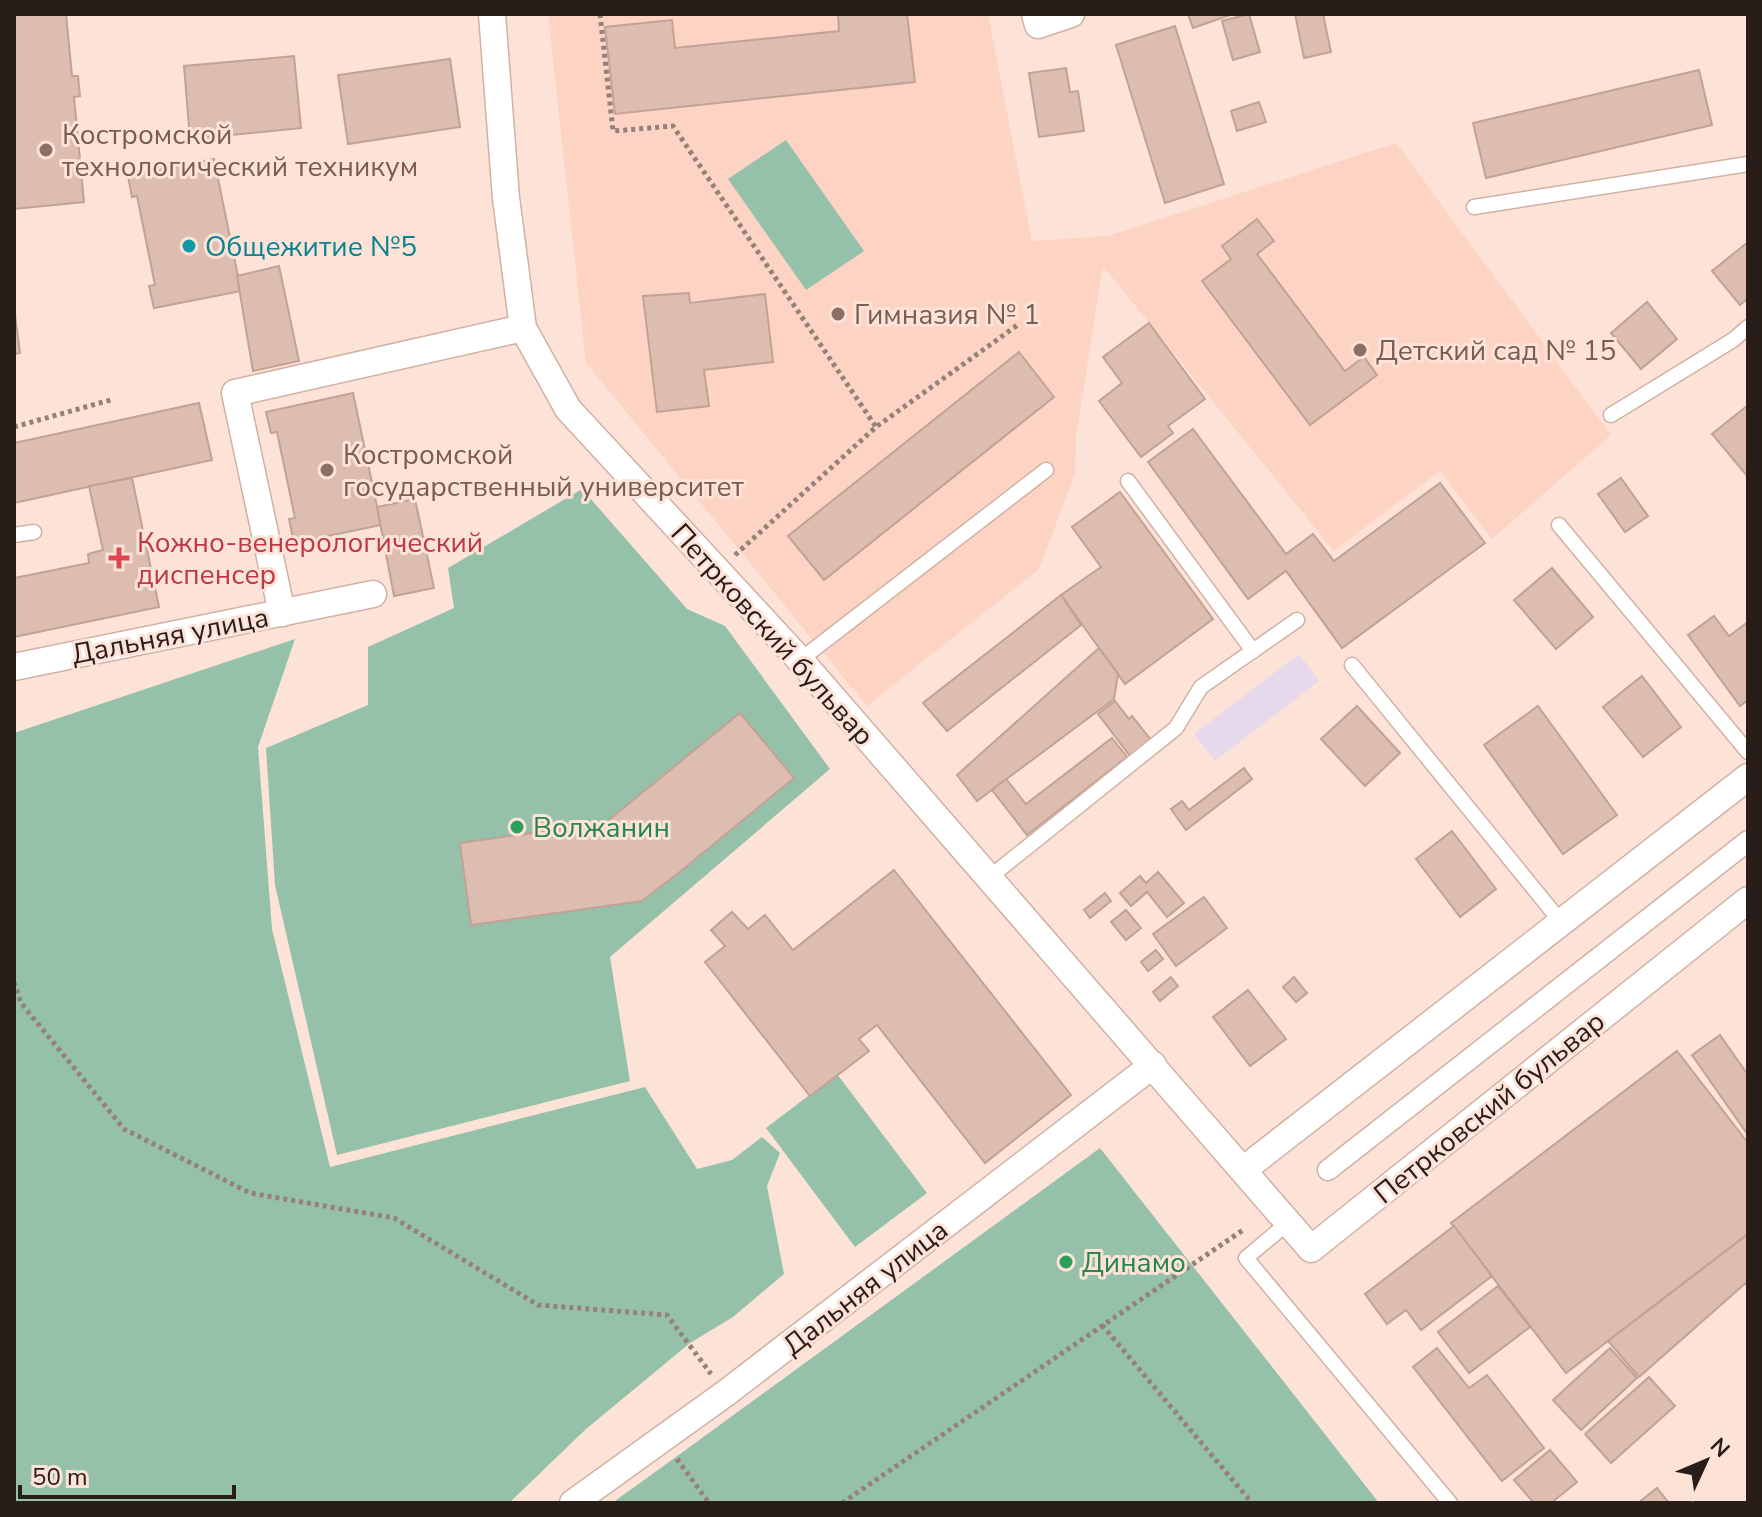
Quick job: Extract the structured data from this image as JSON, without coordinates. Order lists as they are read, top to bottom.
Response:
{
  "streets": {
    "street": ["Петрковский бульвар", "Дальняя улица"]
  },
  "crossings": [
    ["Петрковский бульвар", "Дальняя улица"]
  ],
  "places": {
    "other": [
      "Костромской технологический техникум",
      "Общежитие №5",
      "Гимназия № 1",
      "Детский сад № 15",
      "Костромской государственный университет",
      "Волжанин",
      "Динамо"
    ],
    "health": ["Кожно-венерологический диспенсер"]
  },
  "scale_bar": "50 m",
  "north": "top right"
}
